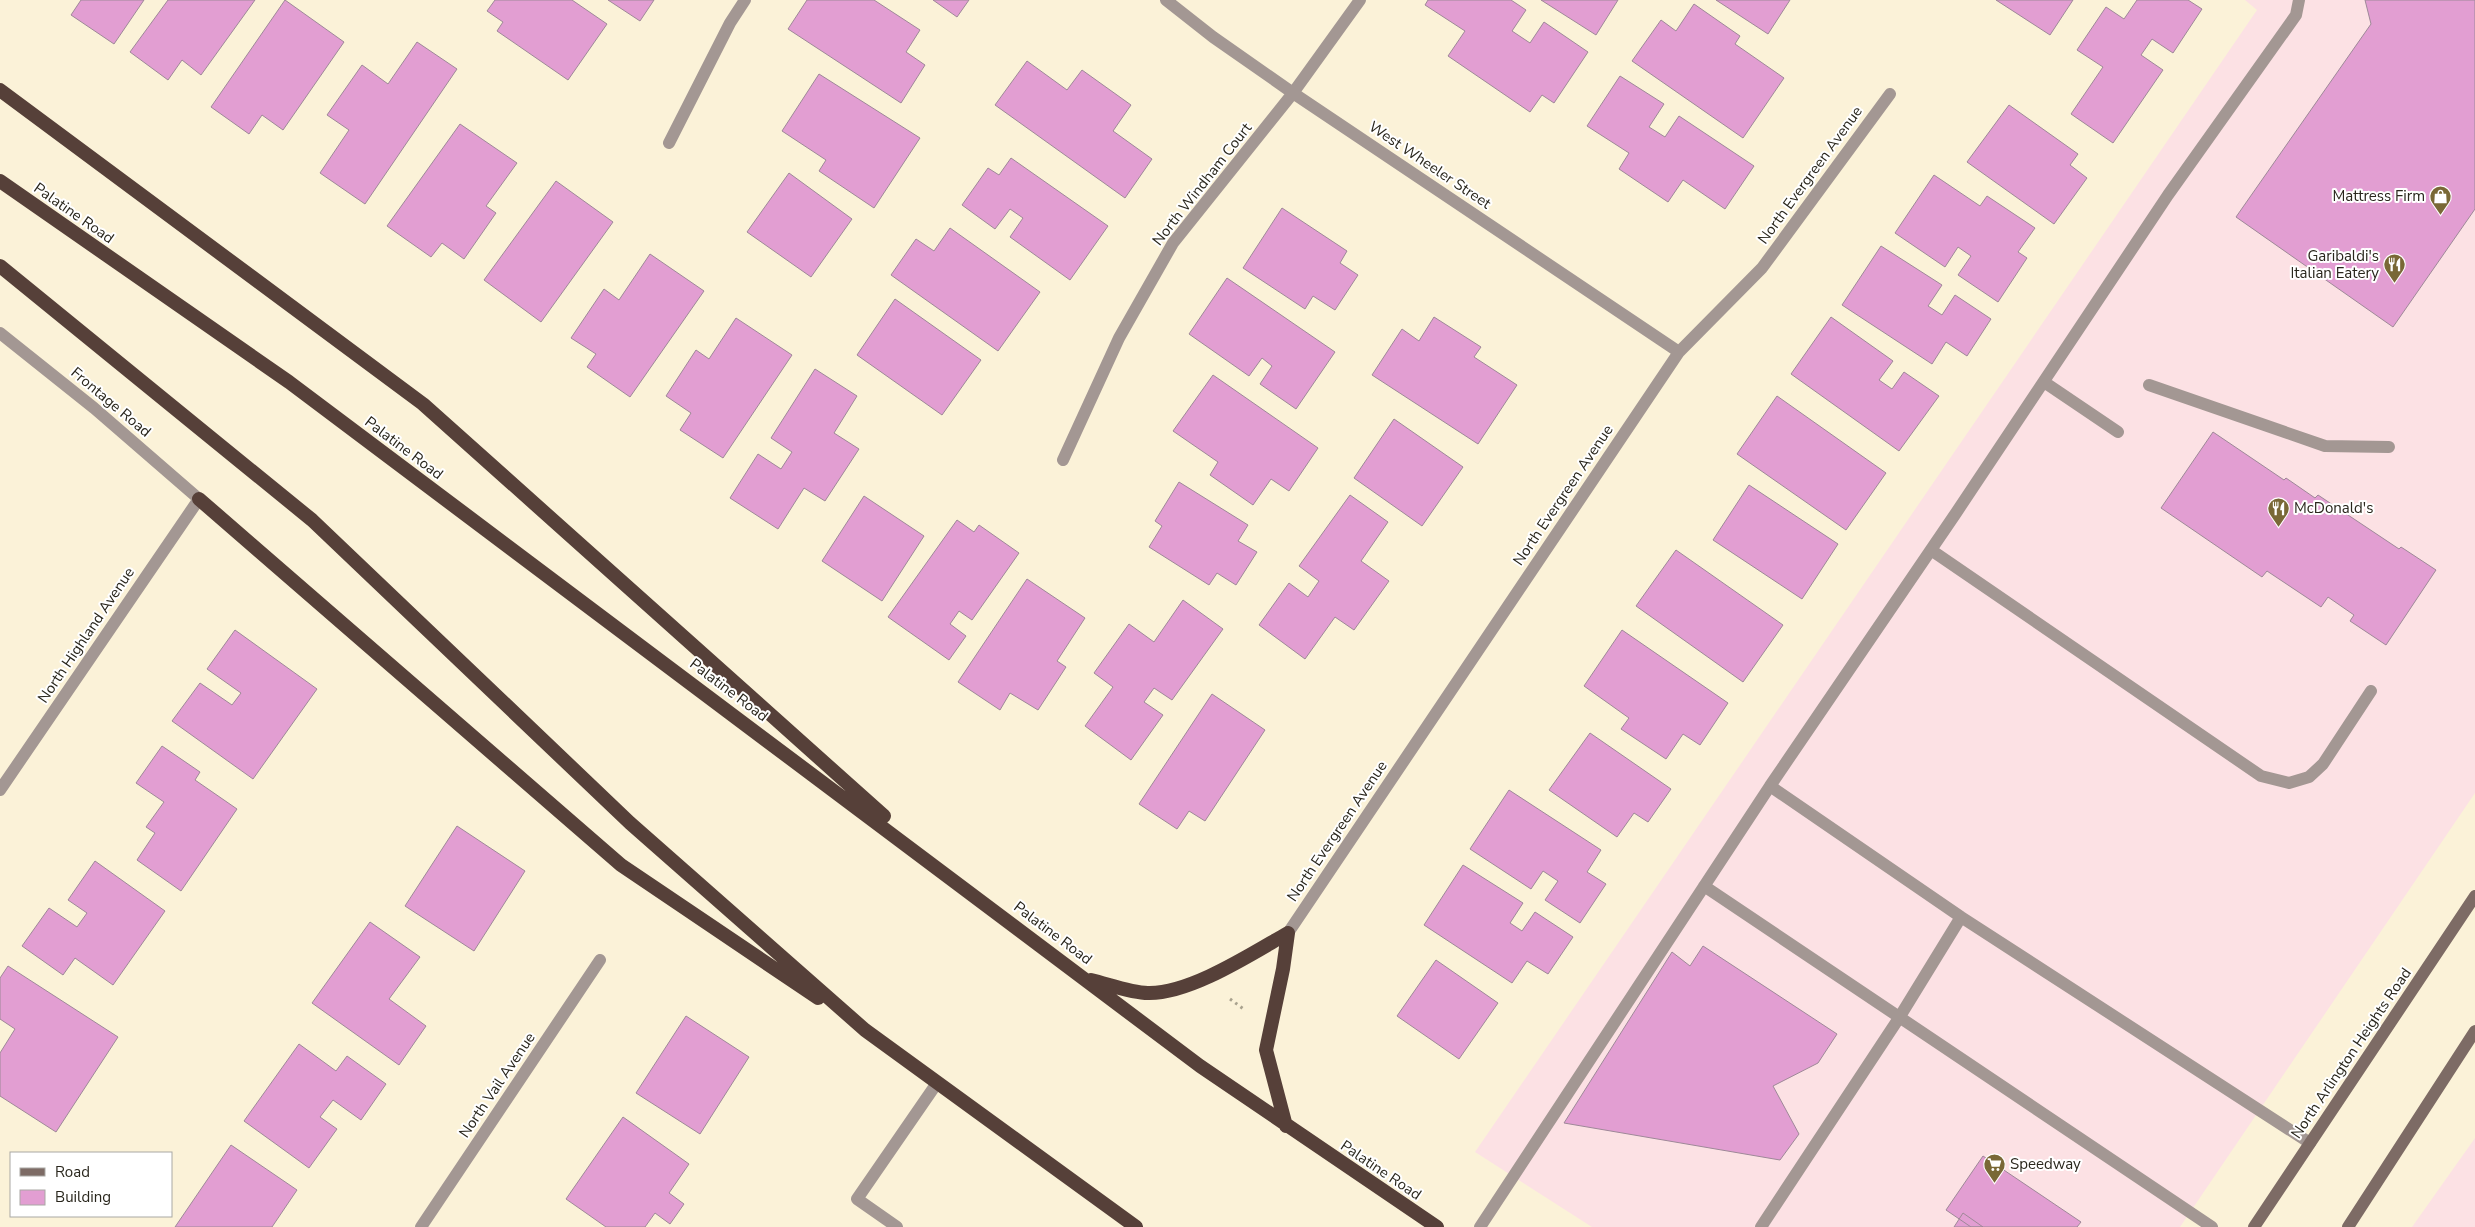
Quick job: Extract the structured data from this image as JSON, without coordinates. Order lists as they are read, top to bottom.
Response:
{
  "streets": {
    "highway": ["Palatine Road"],
    "main road": ["North Arlington Heights Road"],
    "street": [
      "West Wheeler Street",
      "North Evergreen Avenue",
      "North Windham Court",
      "Frontage Road",
      "North Highland Avenue",
      "North Vail Avenue"
    ]
  },
  "crossings": [
    ["West Wheeler Street", "North Evergreen Avenue"],
    ["West Wheeler Street", "North Windham Court"],
    ["Frontage Road", "North Highland Avenue"]
  ],
  "places": {
    "shop": ["Mattress Firm"],
    "restaurant": ["Garibaldi's Italian Eatery", "McDonald's"],
    "supermarket": ["Speedway"]
  },
  "legend": ["Road", "Building"]
}
